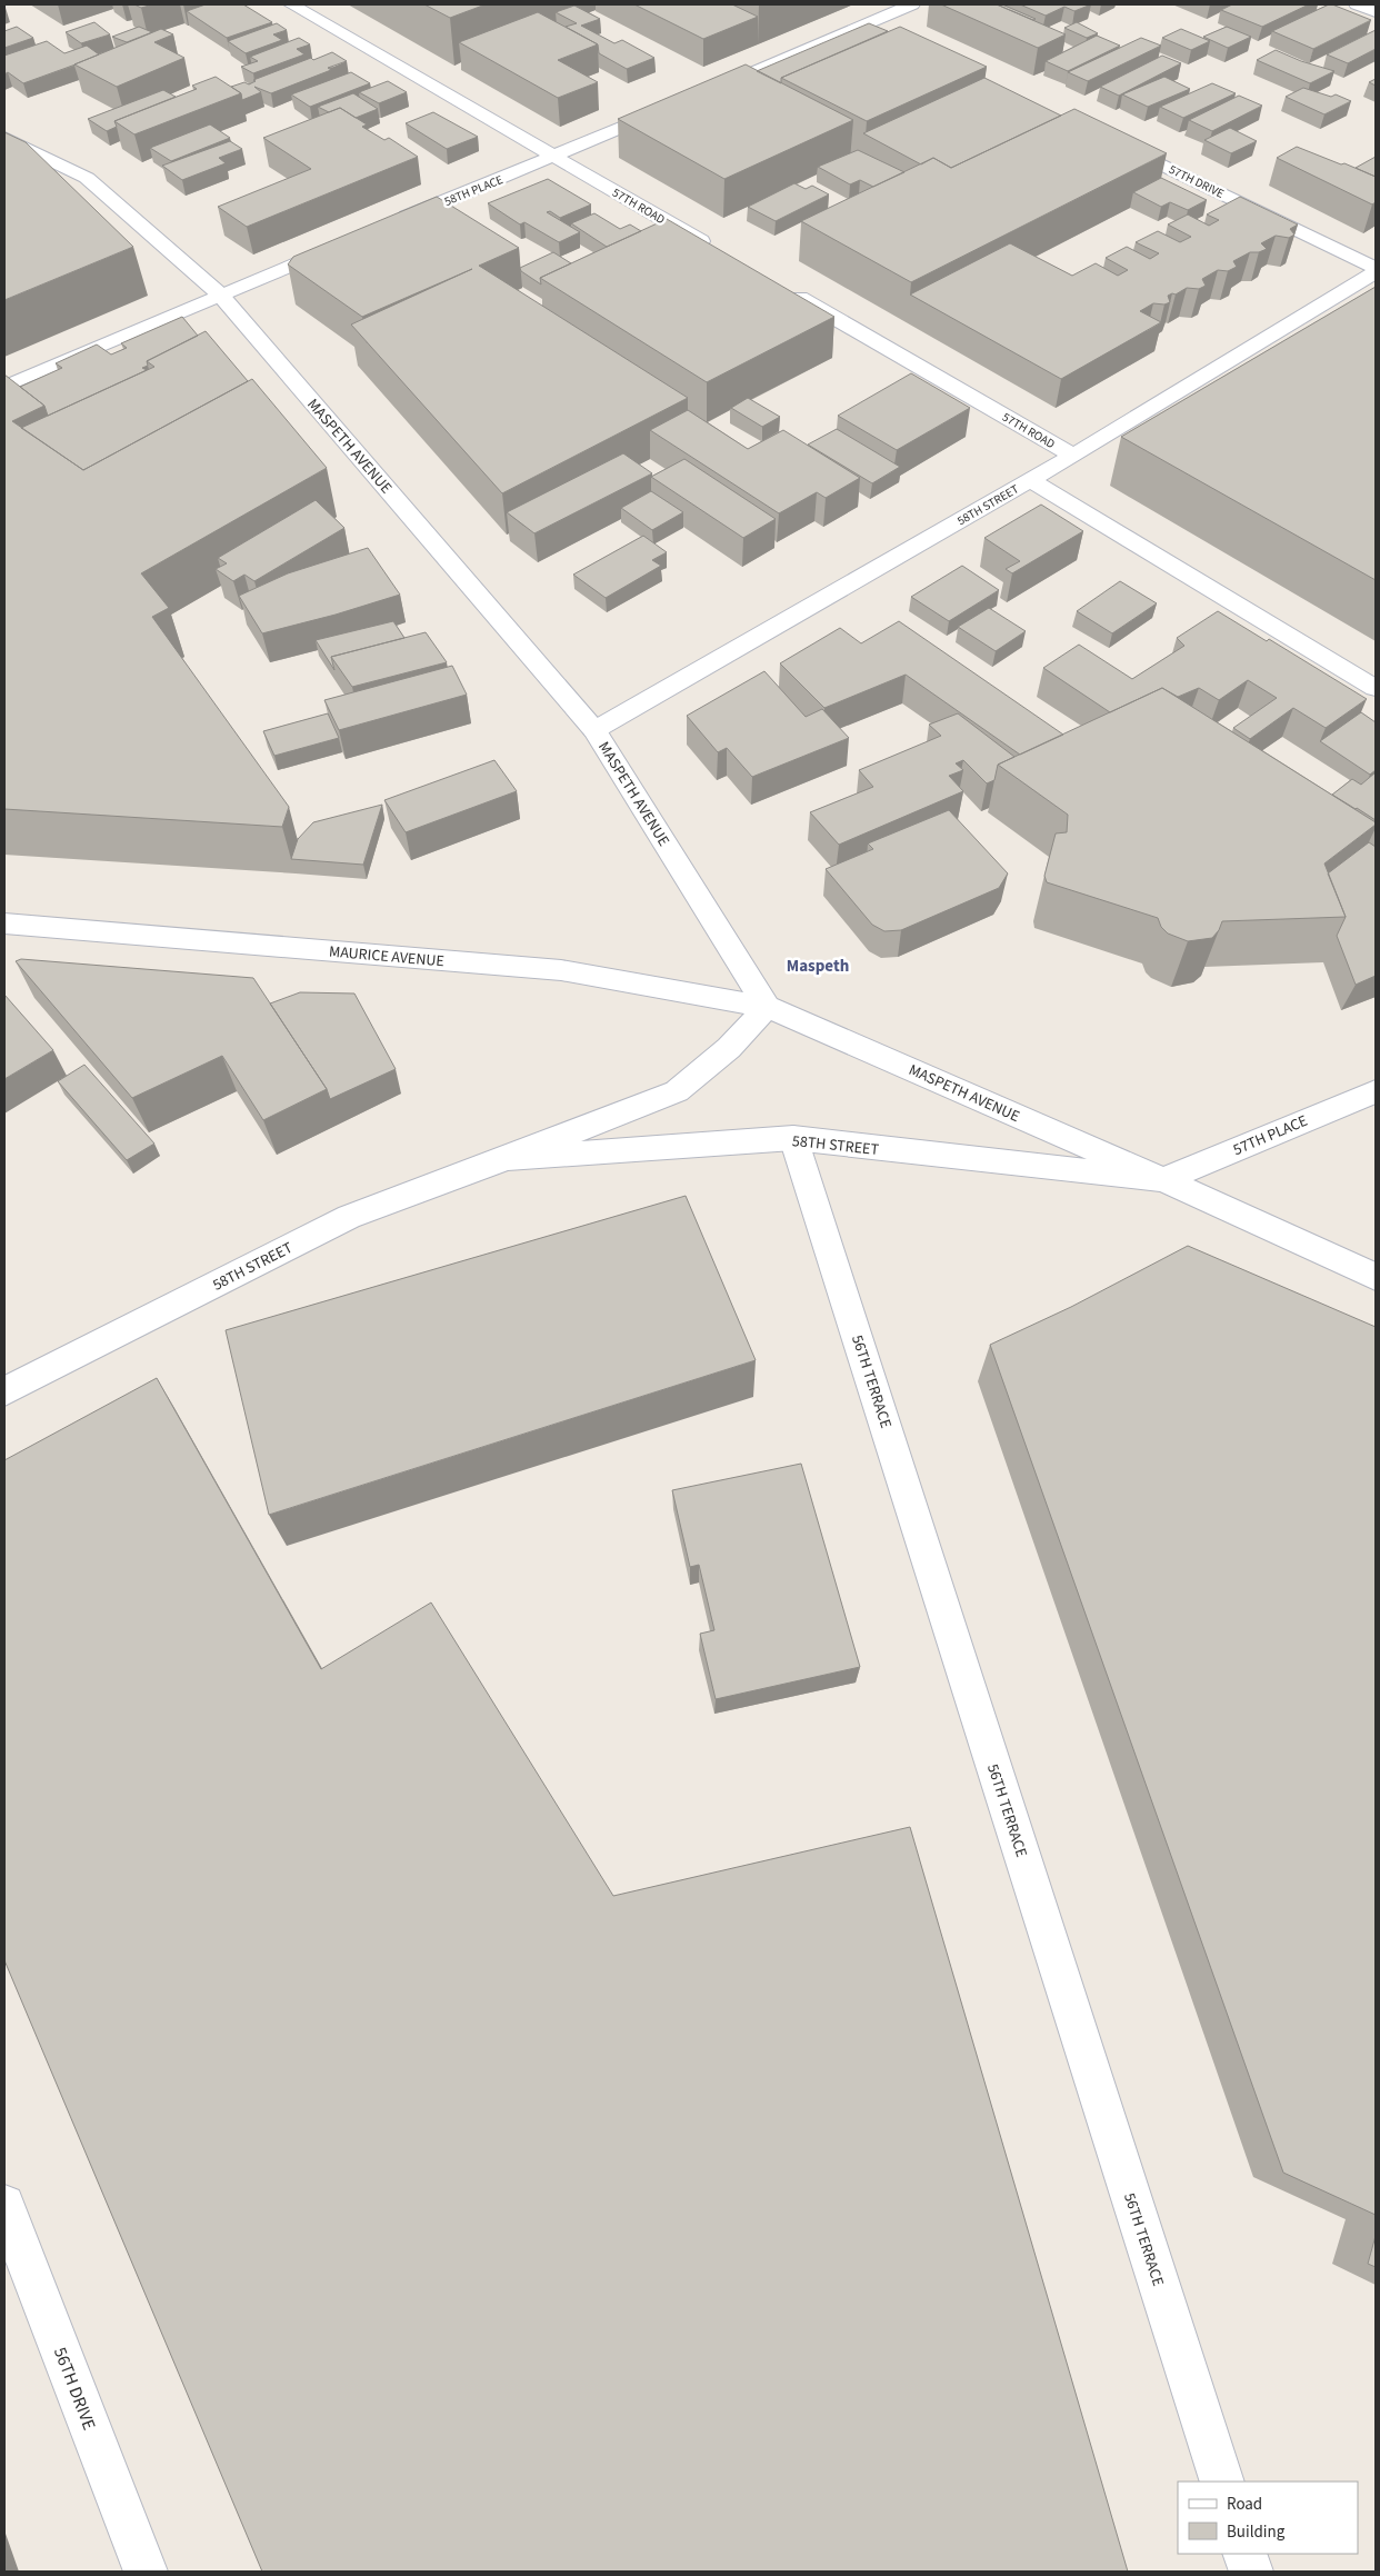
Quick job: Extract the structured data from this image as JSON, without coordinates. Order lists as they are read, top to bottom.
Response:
{
  "streets": {
    "street": [
      "57TH DRIVE",
      "58TH PLACE",
      "57TH ROAD",
      "MASPETH AVENUE",
      "58TH STREET",
      "MAURICE AVENUE",
      "57TH PLACE",
      "56TH TERRACE",
      "56TH DRIVE"
    ]
  },
  "crossings": [
    ["58TH PLACE", "57TH ROAD"],
    ["57TH ROAD", "58TH STREET"],
    ["MASPETH AVENUE", "58TH STREET"],
    ["MASPETH AVENUE", "MAURICE AVENUE"],
    ["MASPETH AVENUE", "57TH PLACE"],
    ["58TH STREET", "MAURICE AVENUE"],
    ["58TH STREET", "57TH PLACE"],
    ["58TH STREET", "56TH TERRACE"]
  ],
  "districts": ["Maspeth"],
  "legend": ["Road", "Building"]
}
